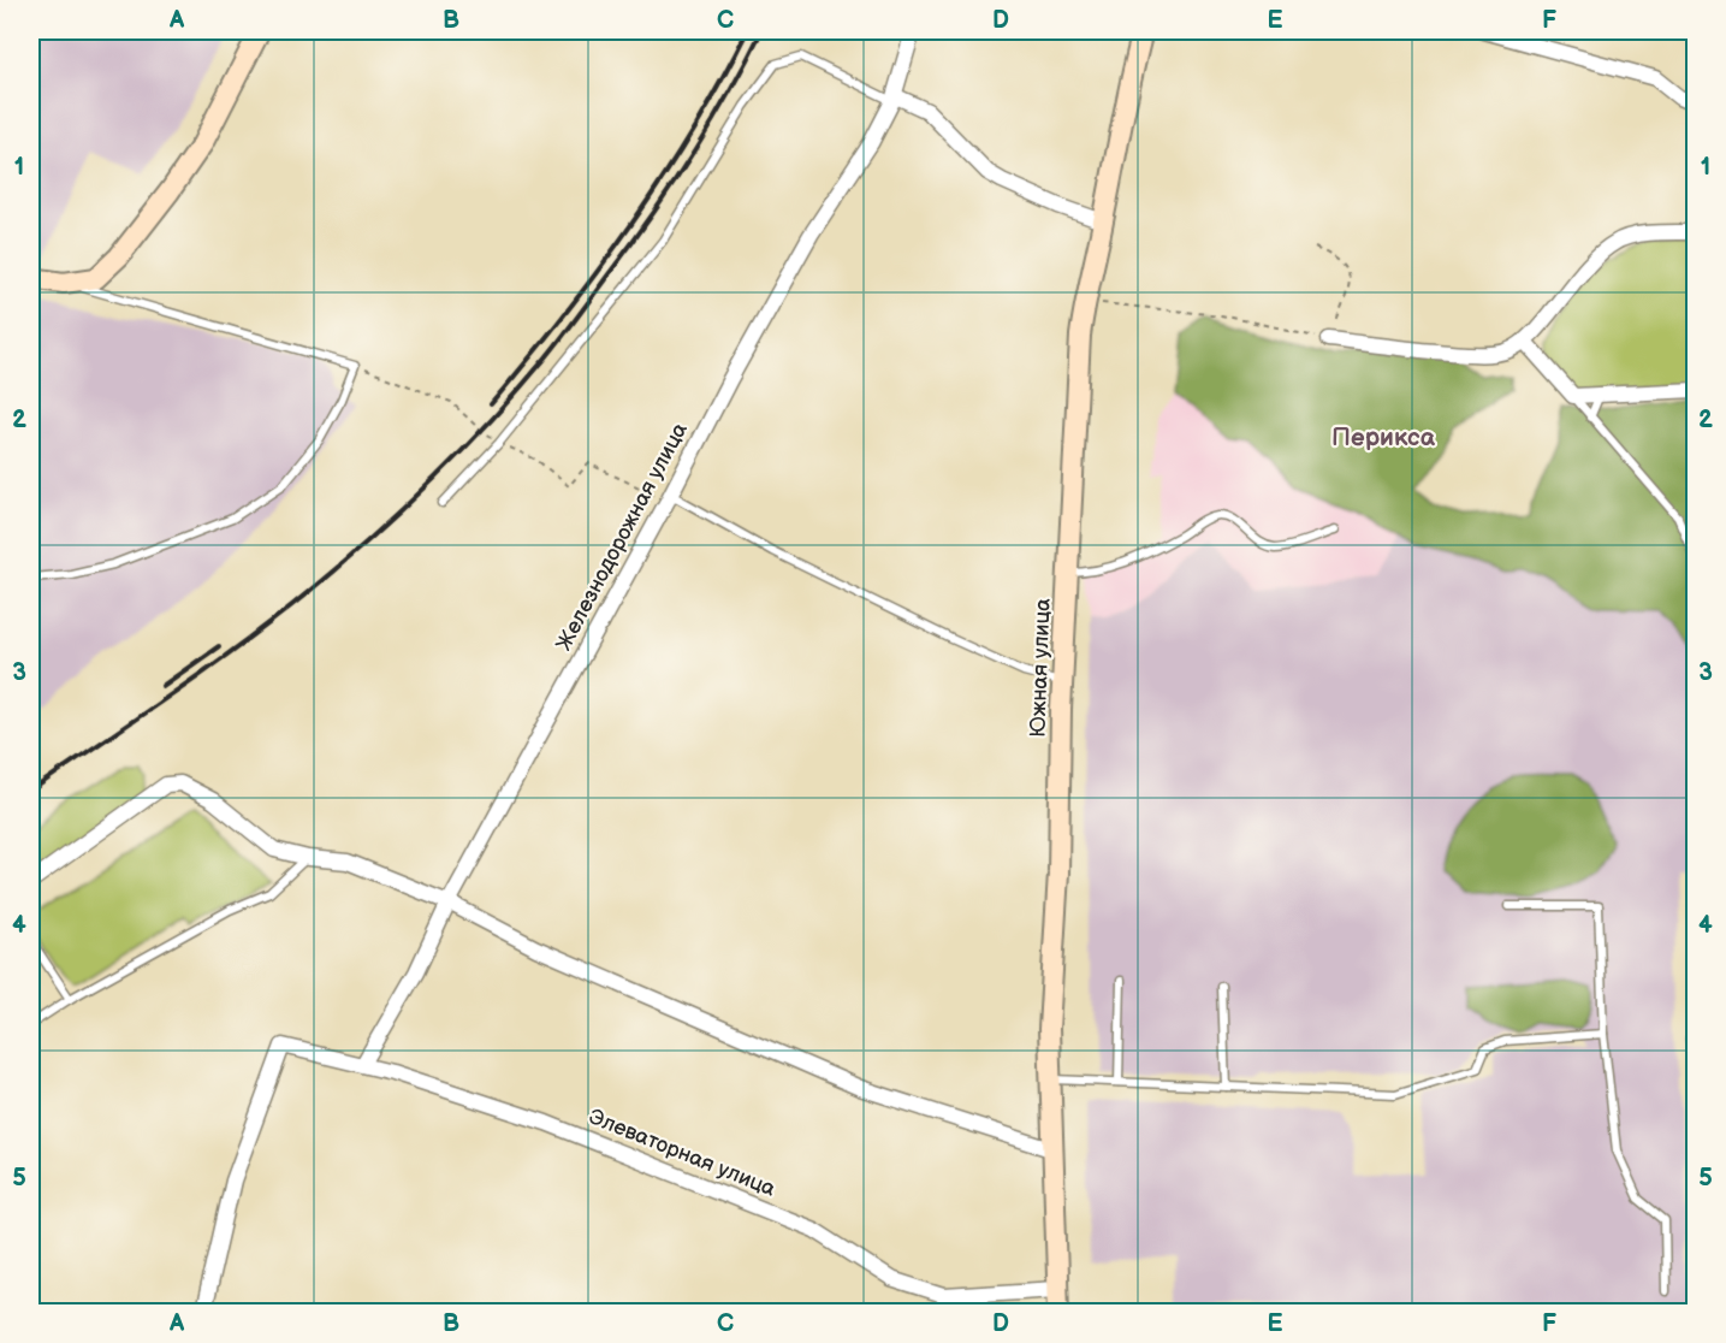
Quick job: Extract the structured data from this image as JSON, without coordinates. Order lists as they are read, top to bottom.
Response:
{
  "streets": {
    "street": ["Железнодорожная улица", "Южная улица", "Элеваторная улица"]
  },
  "crossings": [
    ["Железнодорожная улица", "Элеваторная улица"],
    ["Южная улица", "Элеваторная улица"]
  ],
  "districts": ["Перикса"],
  "grid": {
    "columns": [
      "A",
      "B",
      "C",
      "D",
      "E",
      "F"
    ],
    "rows": [
      "1",
      "2",
      "3",
      "4",
      "5"
    ]
  }
}
